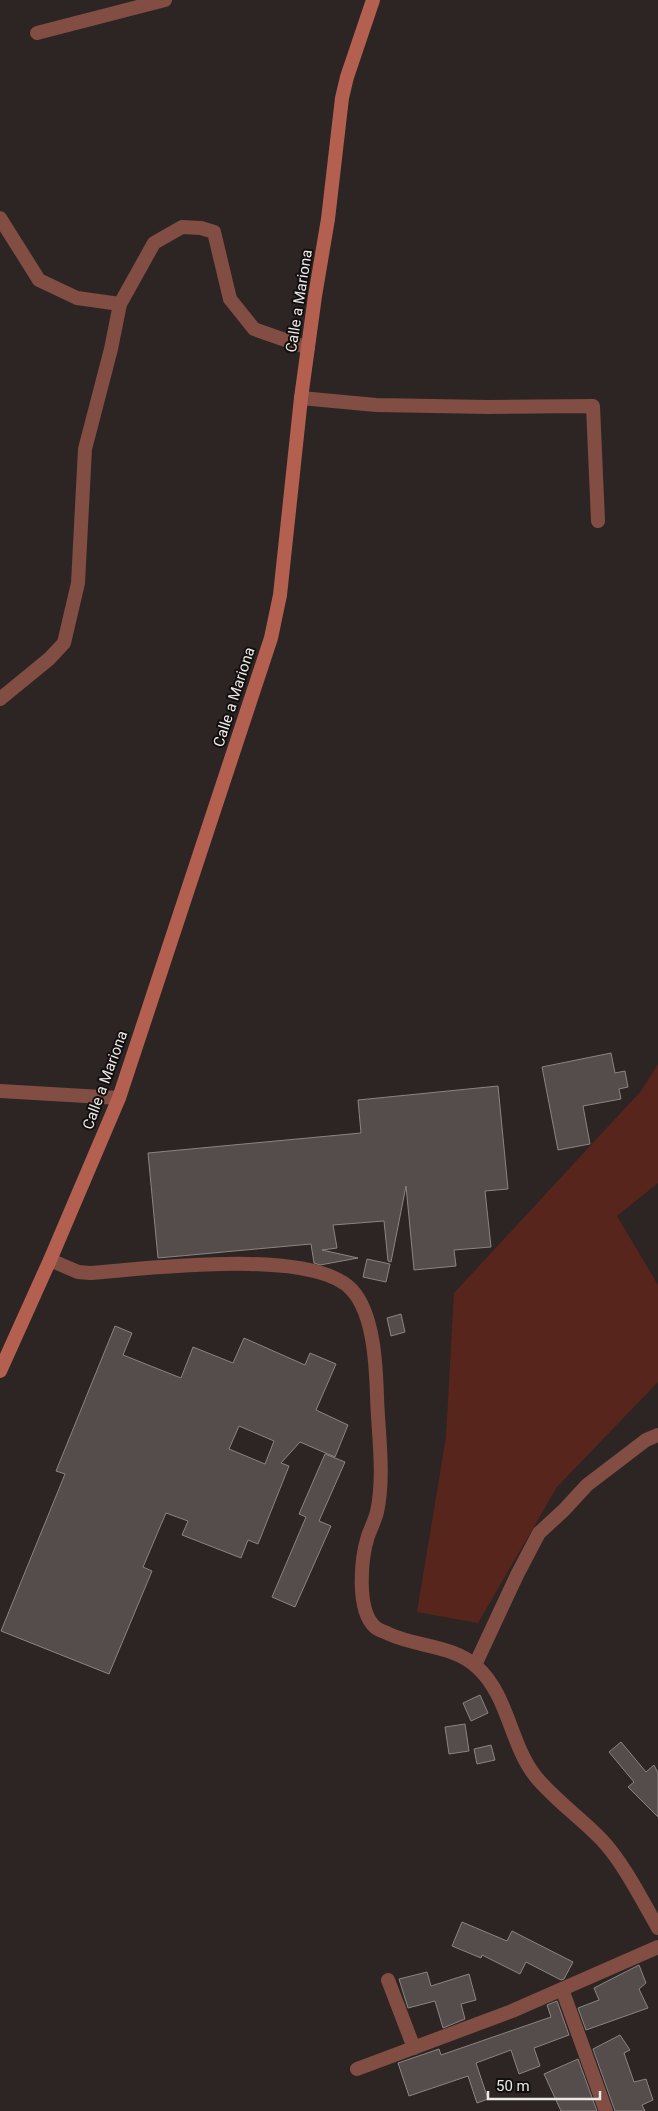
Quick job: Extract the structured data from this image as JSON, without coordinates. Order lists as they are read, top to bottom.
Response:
{
  "streets": {
    "main road": ["Calle a Mariona"]
  },
  "scale_bar": "50 m"
}
